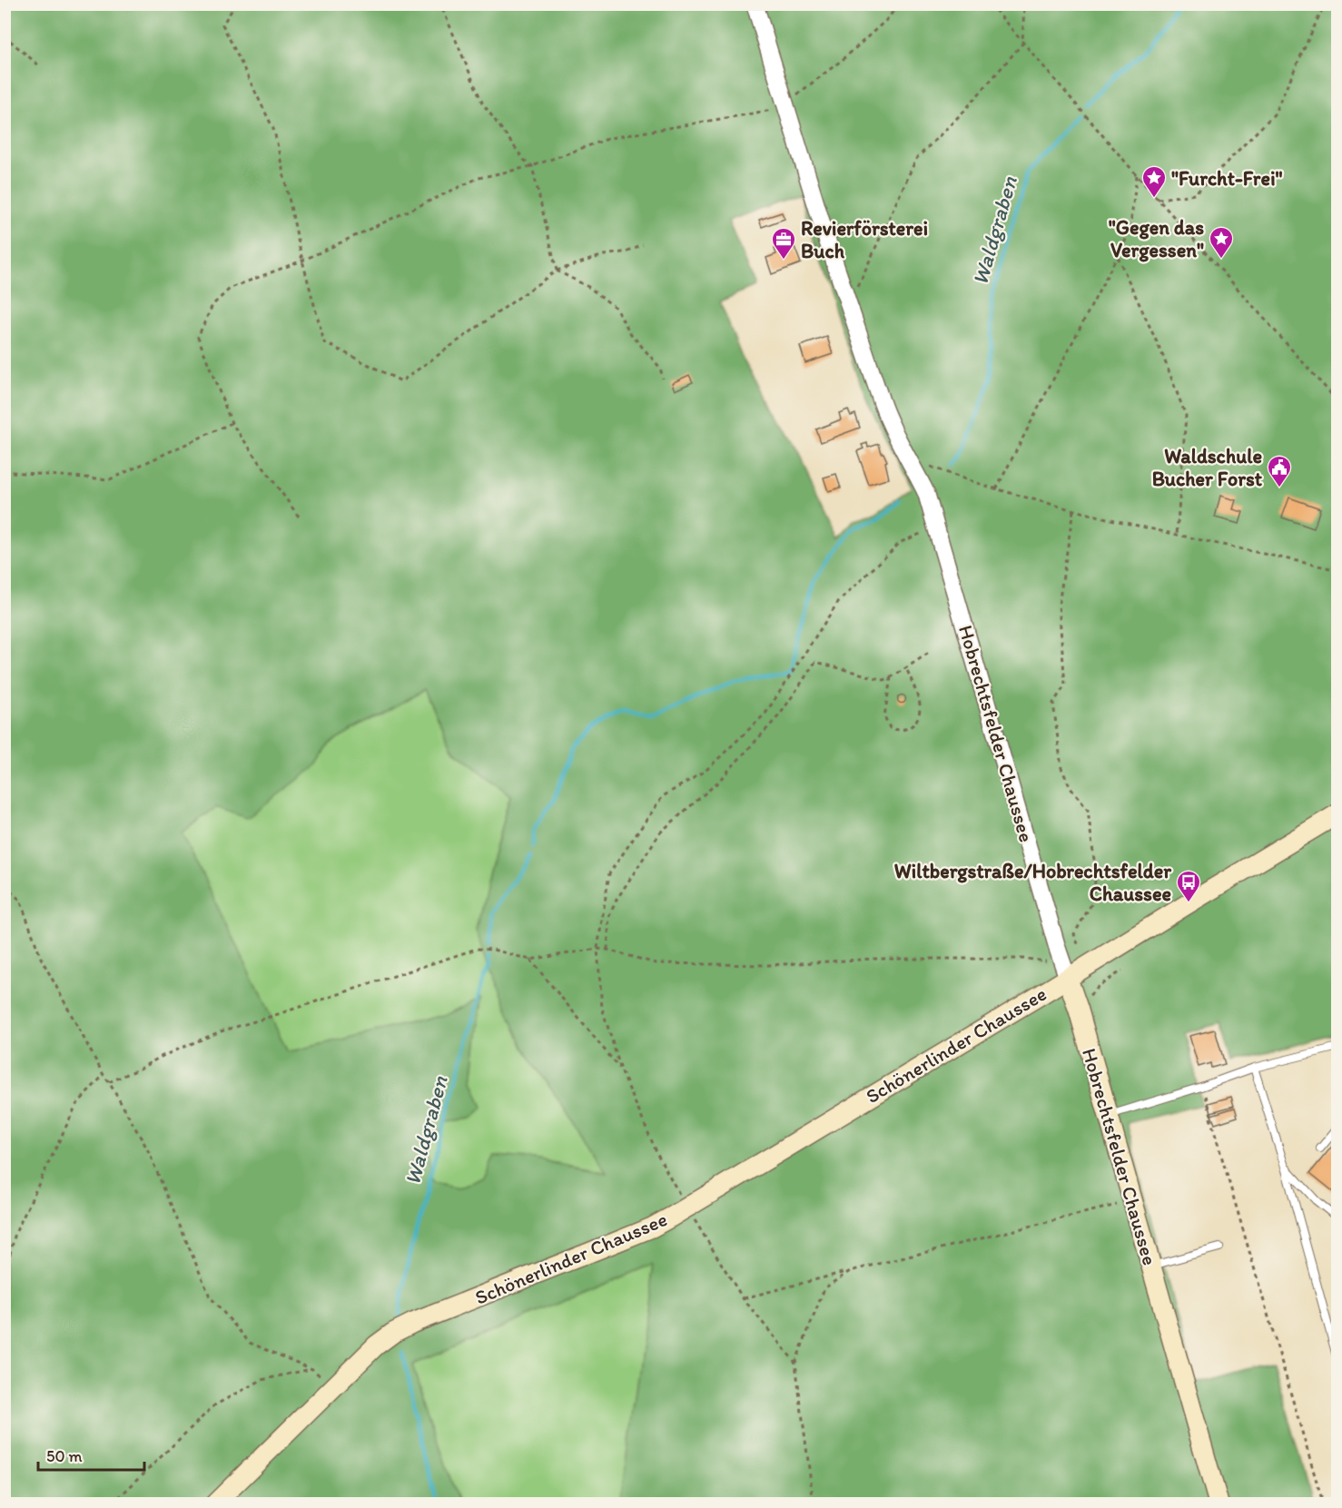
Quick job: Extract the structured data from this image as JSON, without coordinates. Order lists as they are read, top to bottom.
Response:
{
  "streets": {
    "main road": ["Hobrechtsfelder Chaussee", "Schönerlinder Chaussee"]
  },
  "crossings": [
    ["Hobrechtsfelder Chaussee", "Schönerlinder Chaussee"]
  ],
  "water": ["Waldgraben"],
  "places": {
    "place": ["\"Furcht-Frei\"", "\"Gegen das Vergessen\""],
    "office": ["Revierförsterei Buch"],
    "public building": ["Waldschule Bucher Forst"],
    "bus stop": ["Wiltbergstraße/Hobrechtsfelder Chaussee"]
  },
  "scale_bar": "50 m"
}
